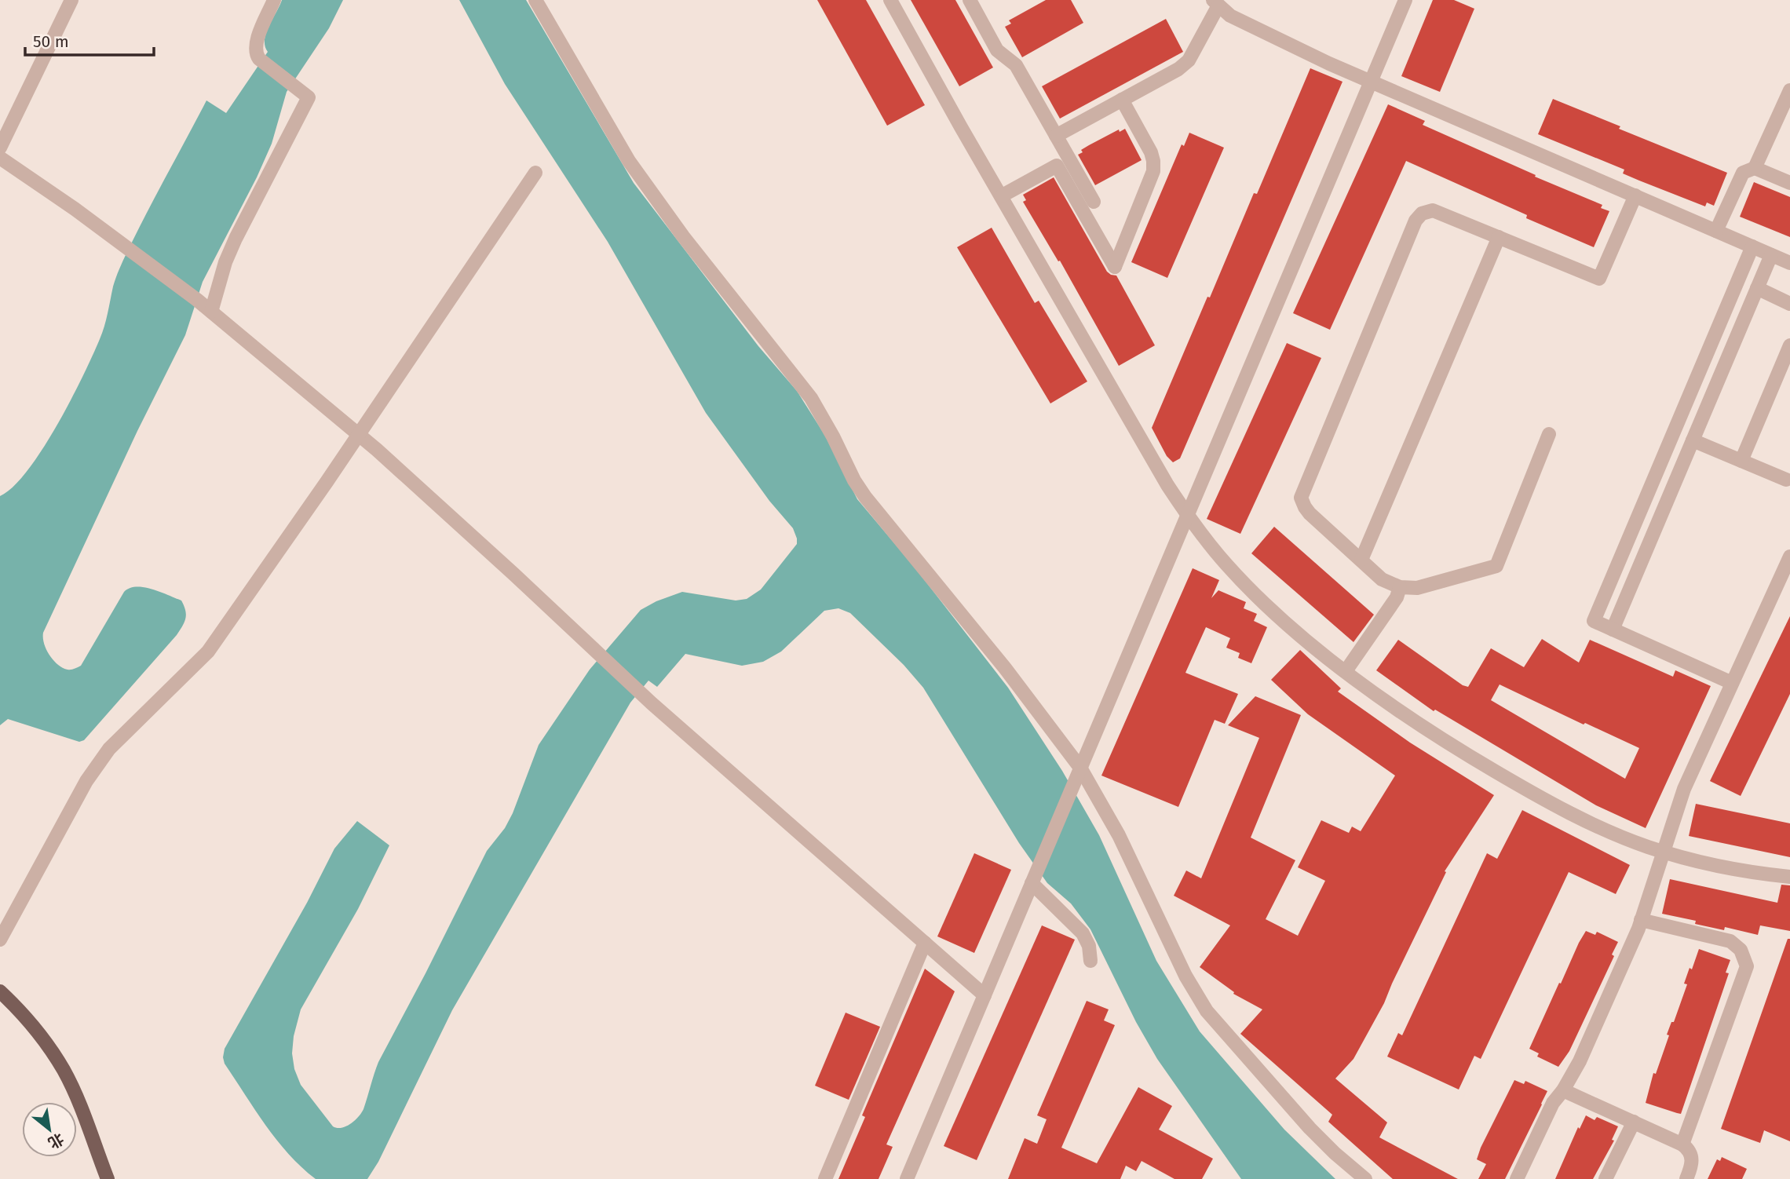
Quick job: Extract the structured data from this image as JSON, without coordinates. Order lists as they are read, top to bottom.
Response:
{
  "scale_bar": "50 m",
  "north": "bottom right"
}
